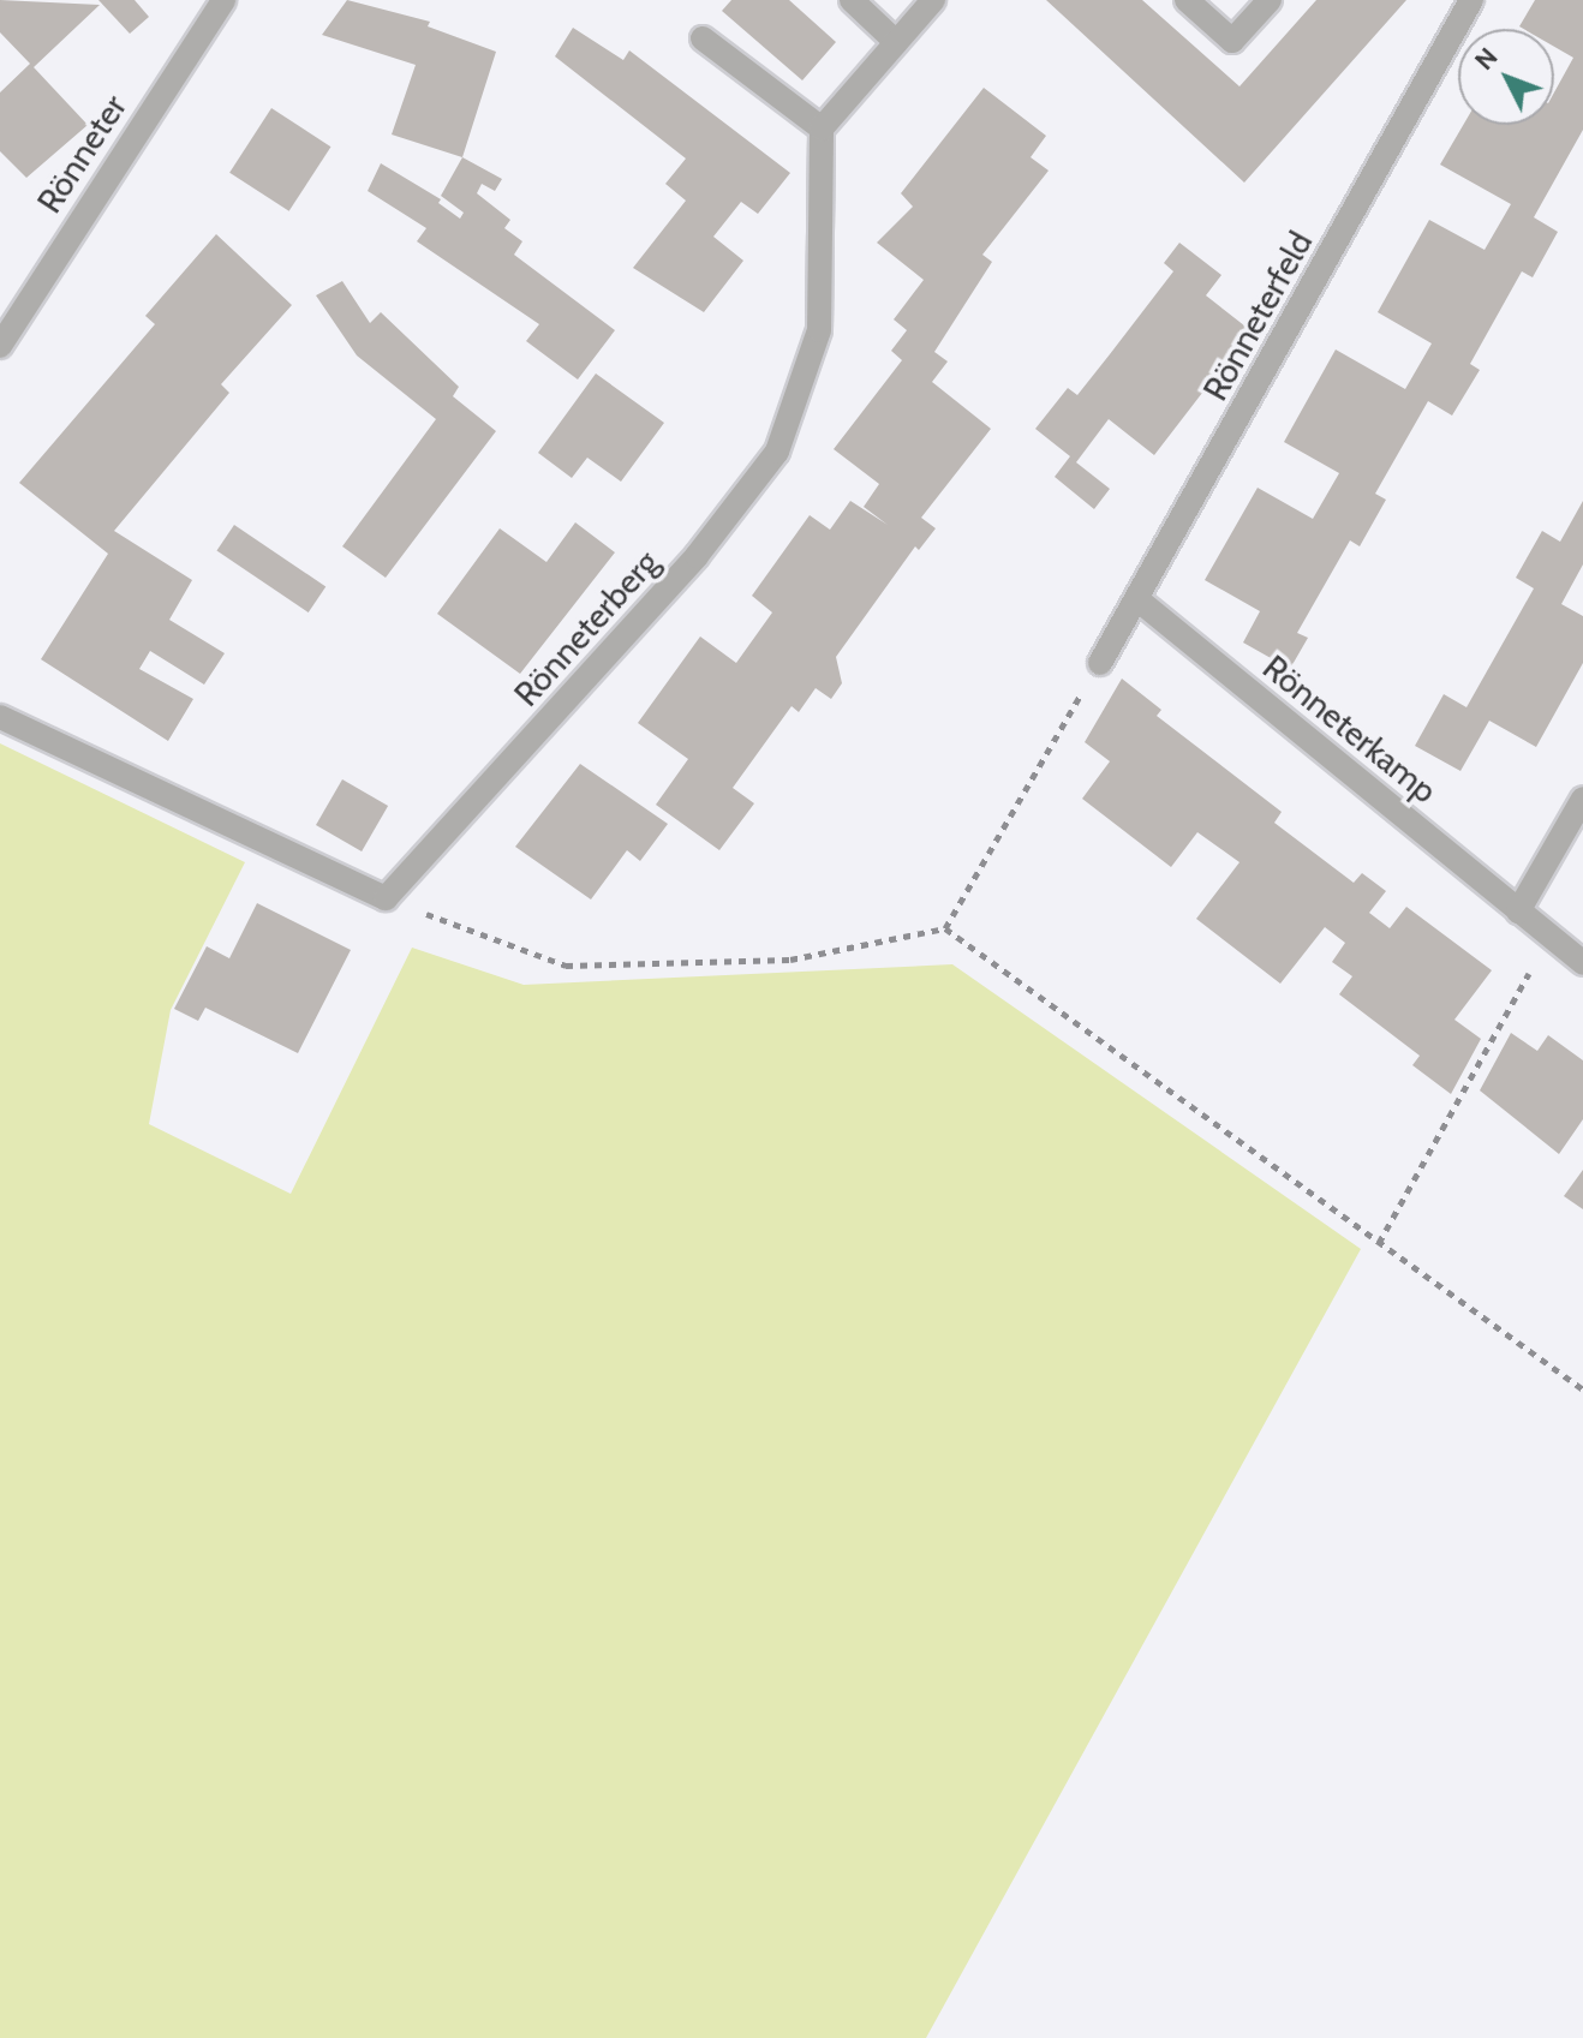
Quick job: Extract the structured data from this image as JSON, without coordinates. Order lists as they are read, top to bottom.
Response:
{
  "streets": {
    "street": [
      "Rönneter",
      "Rönneterfeld",
      "Rönneterberg",
      "Rönneterkamp"
    ]
  },
  "crossings": [
    ["Rönneterfeld", "Rönneterkamp"]
  ],
  "north": "top left"
}
